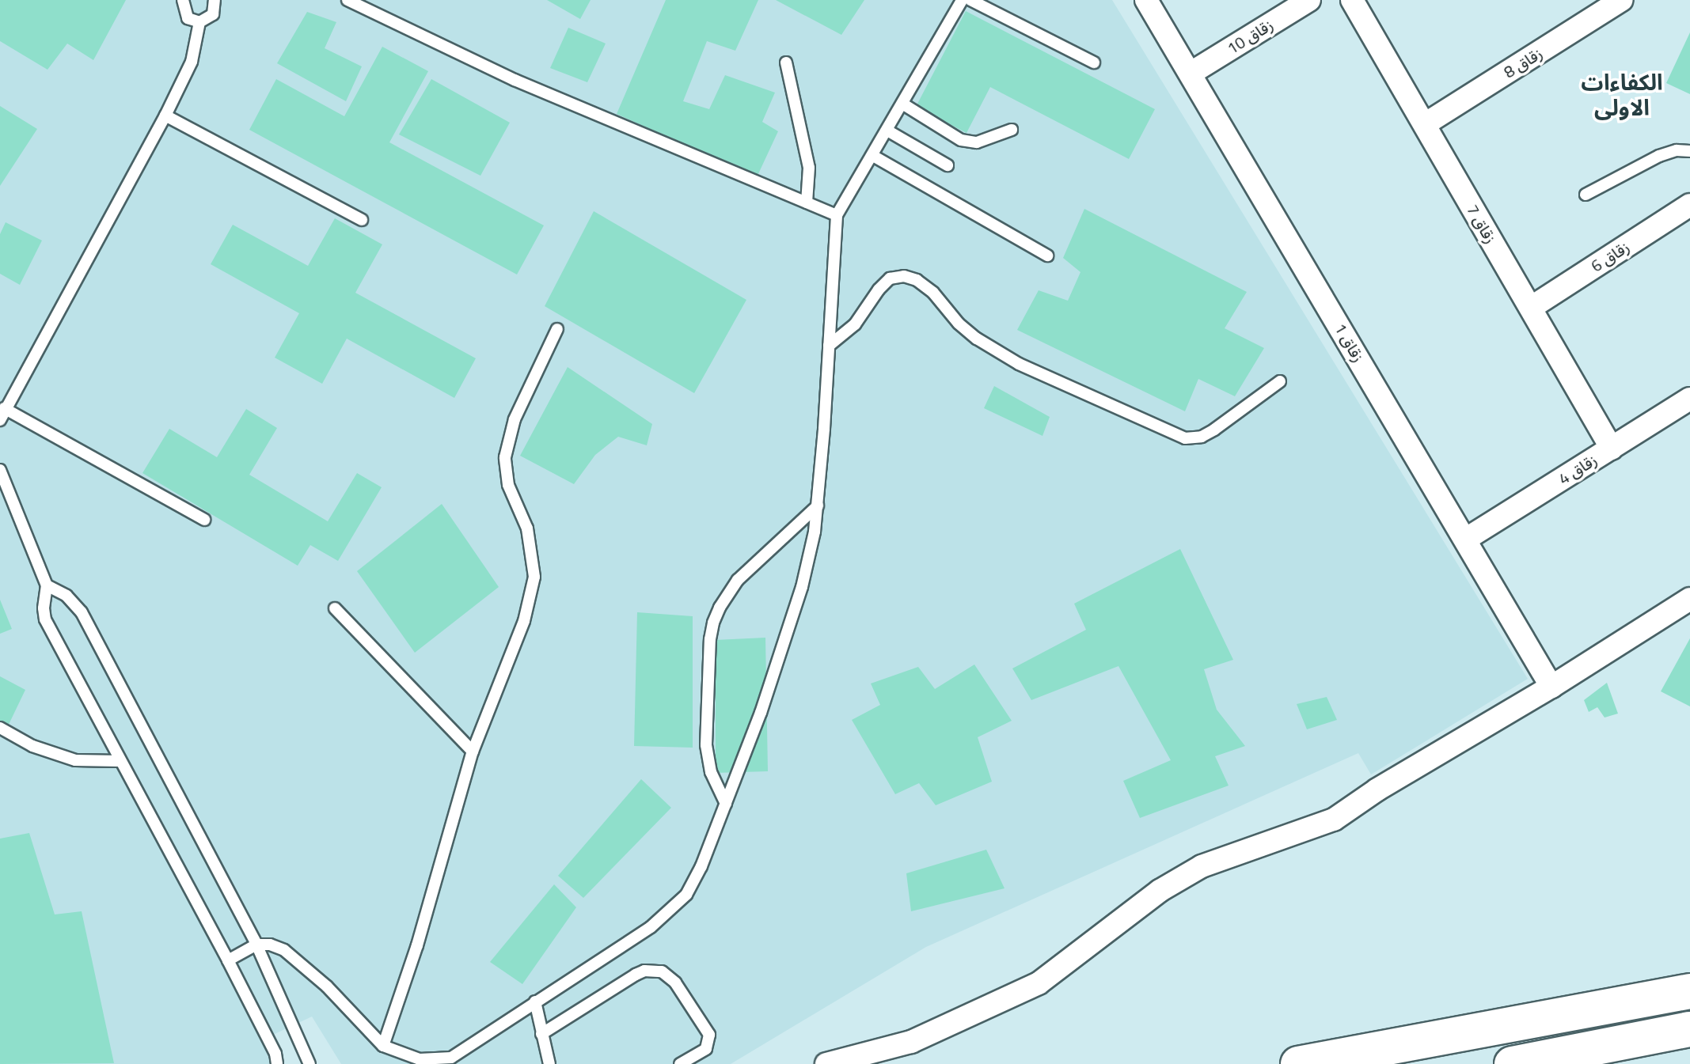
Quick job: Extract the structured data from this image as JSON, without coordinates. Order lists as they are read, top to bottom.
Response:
{
  "streets": {
    "street": [
      "زقاق 10",
      "زقاق 8",
      "زقاق 7",
      "زقاق 6",
      "زقاق 1",
      "زقاق 4"
    ]
  },
  "crossings": [
    ["زقاق 10", "زقاق 1"],
    ["زقاق 8", "زقاق 7"],
    ["زقاق 7", "زقاق 6"],
    ["زقاق 7", "زقاق 4"],
    ["زقاق 1", "زقاق 4"]
  ],
  "districts": ["الكفاءات الاولى"]
}
